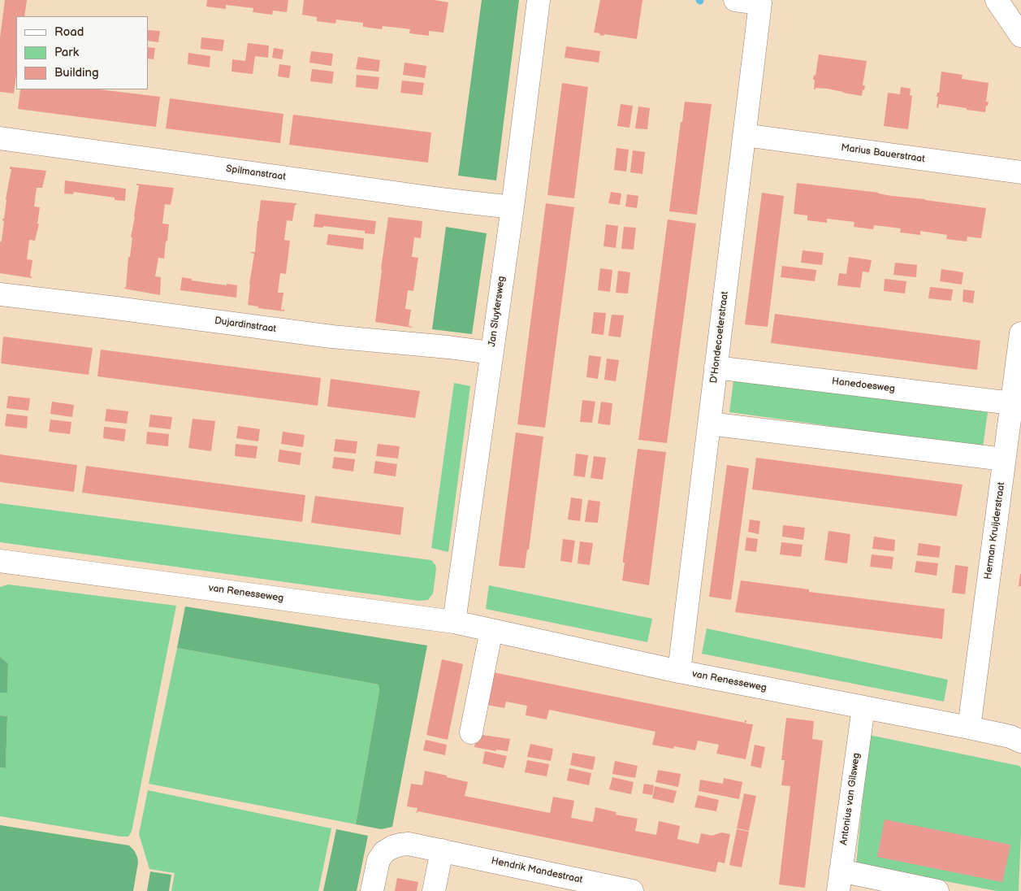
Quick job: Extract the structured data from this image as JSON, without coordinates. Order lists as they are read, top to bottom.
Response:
{
  "streets": {
    "street": [
      "Marius Bauerstraat",
      "Spilmanstraat",
      "Jan Sluytersweg",
      "Dujardinstraat",
      "D'Hondecoeterstraat",
      "Hanedoesweg",
      "Herman Kruijderstraat",
      "van Renesseweg",
      "Antonius van Gilsweg",
      "Hendrik Mandestraat"
    ]
  },
  "crossings": [
    ["Marius Bauerstraat", "D'Hondecoeterstraat"],
    ["Spilmanstraat", "Jan Sluytersweg"],
    ["Jan Sluytersweg", "Dujardinstraat"],
    ["Jan Sluytersweg", "van Renesseweg"],
    ["D'Hondecoeterstraat", "Hanedoesweg"],
    ["D'Hondecoeterstraat", "van Renesseweg"],
    ["Hanedoesweg", "Herman Kruijderstraat"],
    ["Herman Kruijderstraat", "van Renesseweg"],
    ["van Renesseweg", "Antonius van Gilsweg"]
  ],
  "legend": ["Road", "Park", "Building"]
}
